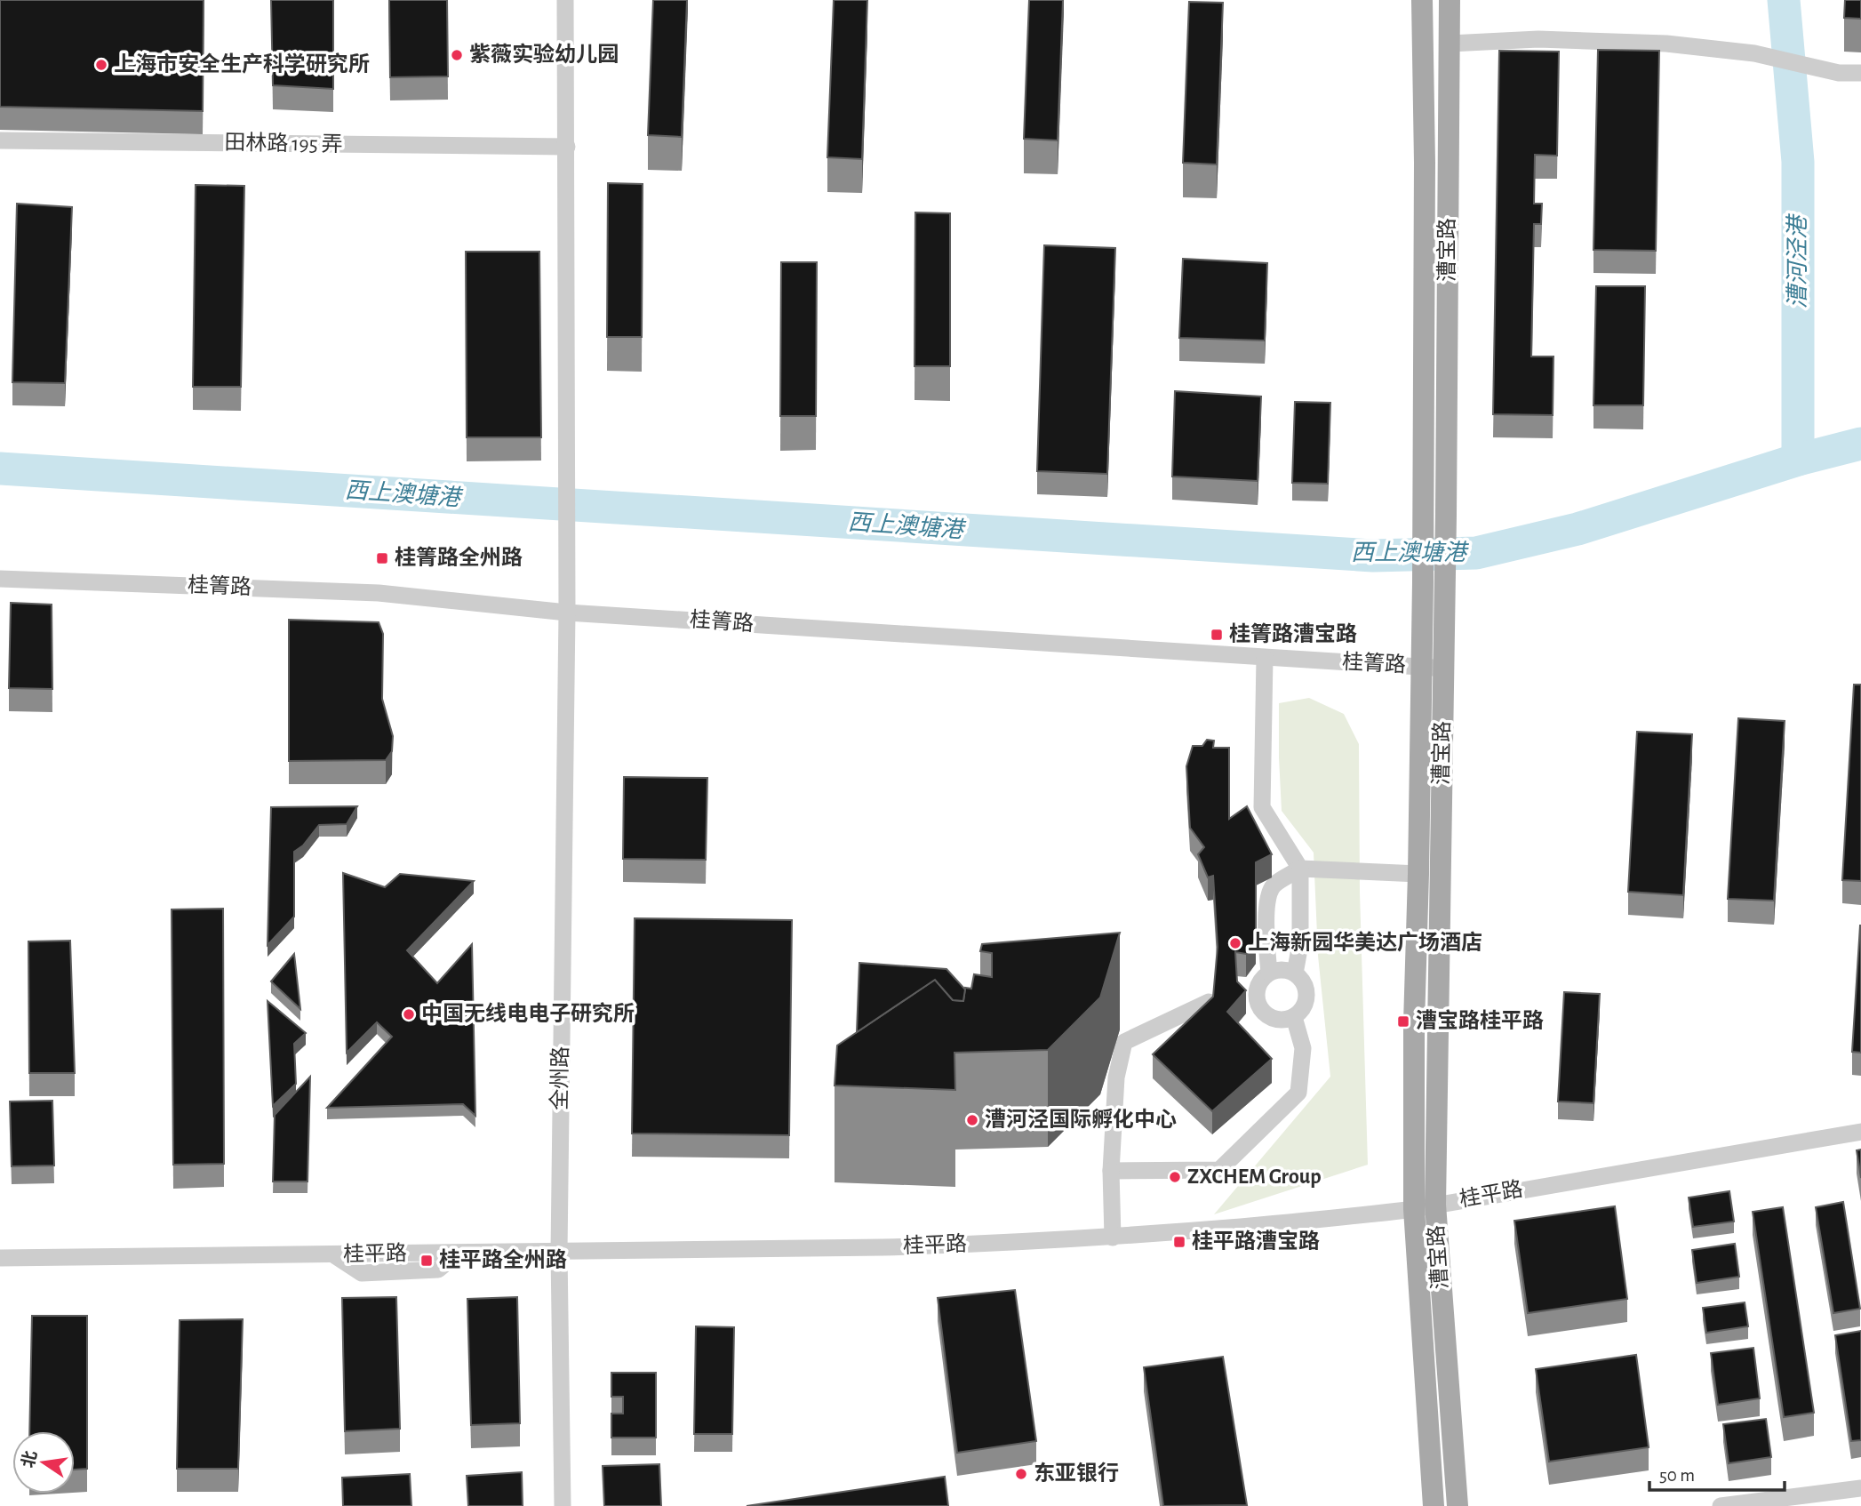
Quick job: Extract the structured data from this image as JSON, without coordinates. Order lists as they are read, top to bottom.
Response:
{
  "streets": {
    "main road": ["漕宝路"],
    "street": [
      "田林路 195 弄",
      "桂箐路",
      "全州路",
      "桂平路"
    ]
  },
  "crossings": [
    ["田林路 195 弄", "全州路"],
    ["漕宝路", "桂箐路"],
    ["漕宝路", "桂平路"],
    ["桂箐路", "全州路"],
    ["全州路", "桂平路"]
  ],
  "water": ["漕河泾港", "西上澳塘港"],
  "places": {
    "other": [
      "紫薇实验幼儿园",
      "上海市安全生产科学研究所",
      "上海新园华美达广场酒店",
      "中国无线电电子研究所",
      "漕河泾国际孵化中心",
      "ZXCHEM Group",
      "东亚银行"
    ],
    "transit": [
      "桂箐路全州路",
      "桂箐路漕宝路",
      "漕宝路桂平路",
      "桂平路漕宝路",
      "桂平路全州路"
    ]
  },
  "scale_bar": "50 m",
  "north": "left"
}
